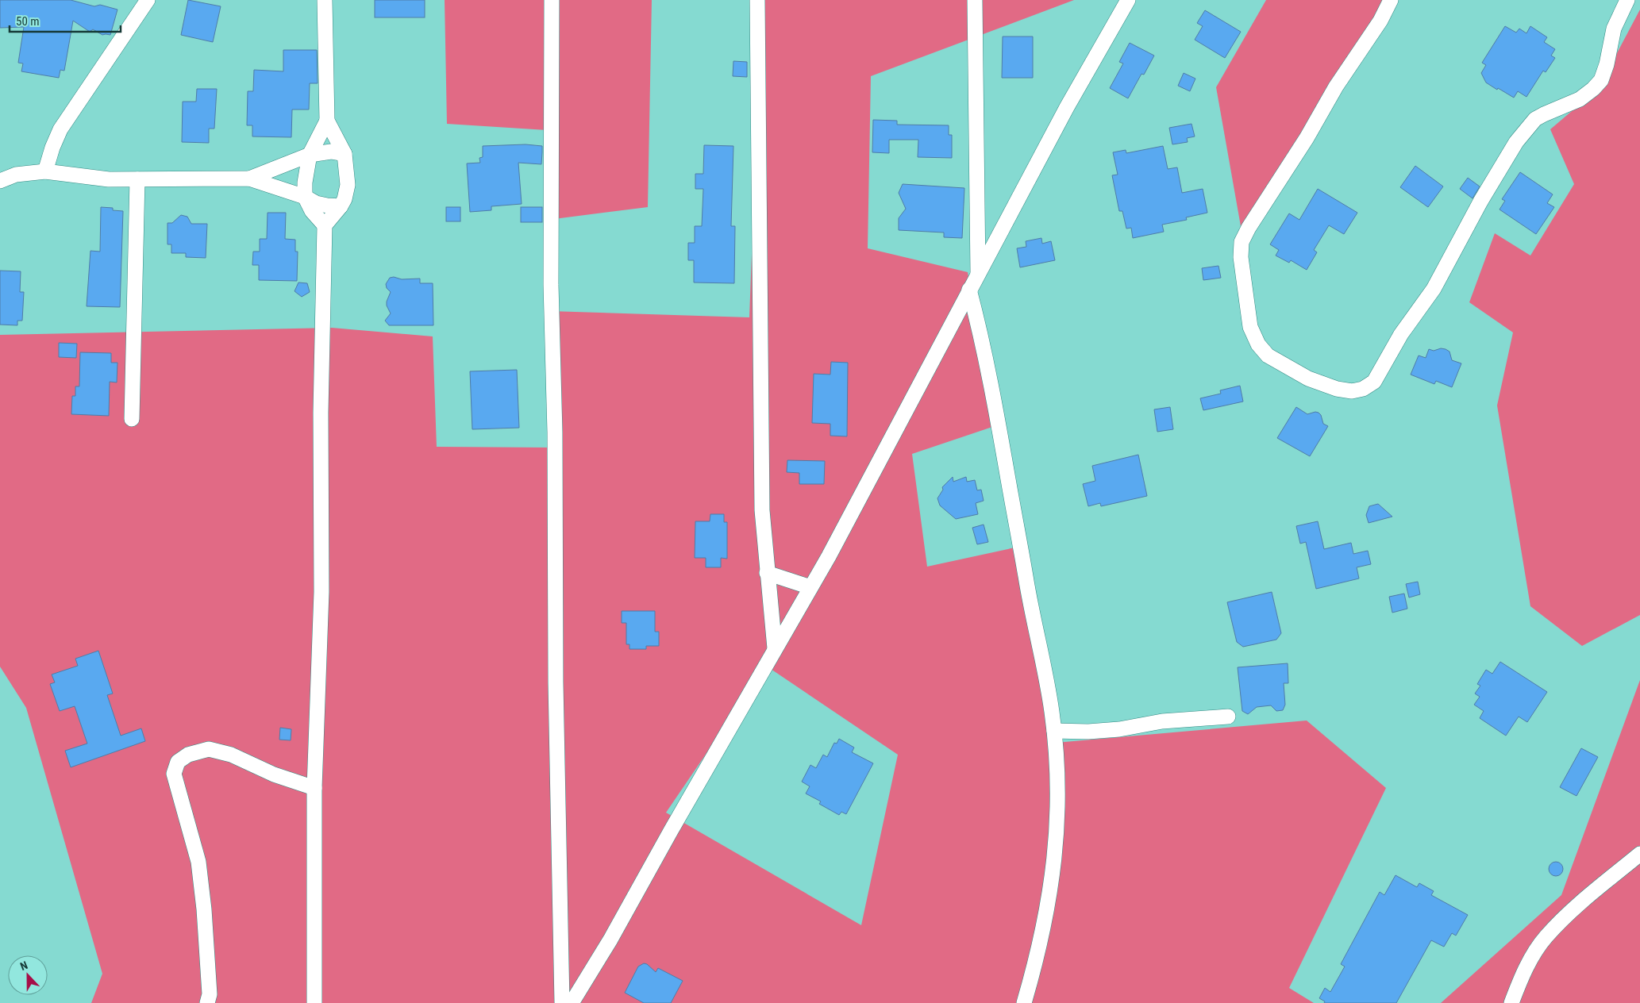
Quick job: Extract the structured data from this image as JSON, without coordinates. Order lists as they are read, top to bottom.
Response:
{
  "scale_bar": "50 m",
  "north": "top"
}
